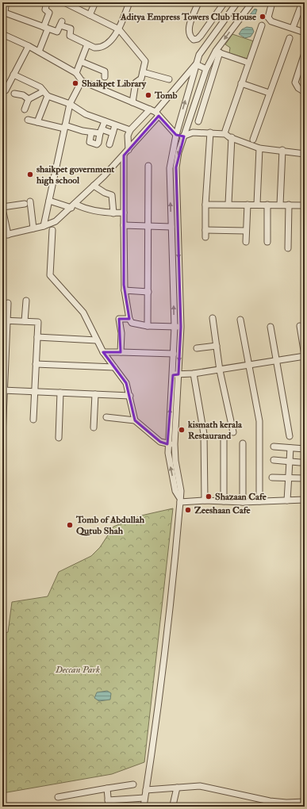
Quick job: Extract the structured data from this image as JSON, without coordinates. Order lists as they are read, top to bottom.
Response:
{
  "parks": ["Deccan Park"],
  "places": [
    "Aditya Empress Towers Club House",
    "Shaikpet Library",
    "Tomb",
    "shaikpet government high school",
    "kismath kerala Restaurand",
    "Shazaan Cafe",
    "Zeeshaan Cafe",
    "Tomb of Abdullah Qutub Shah"
  ]
}
